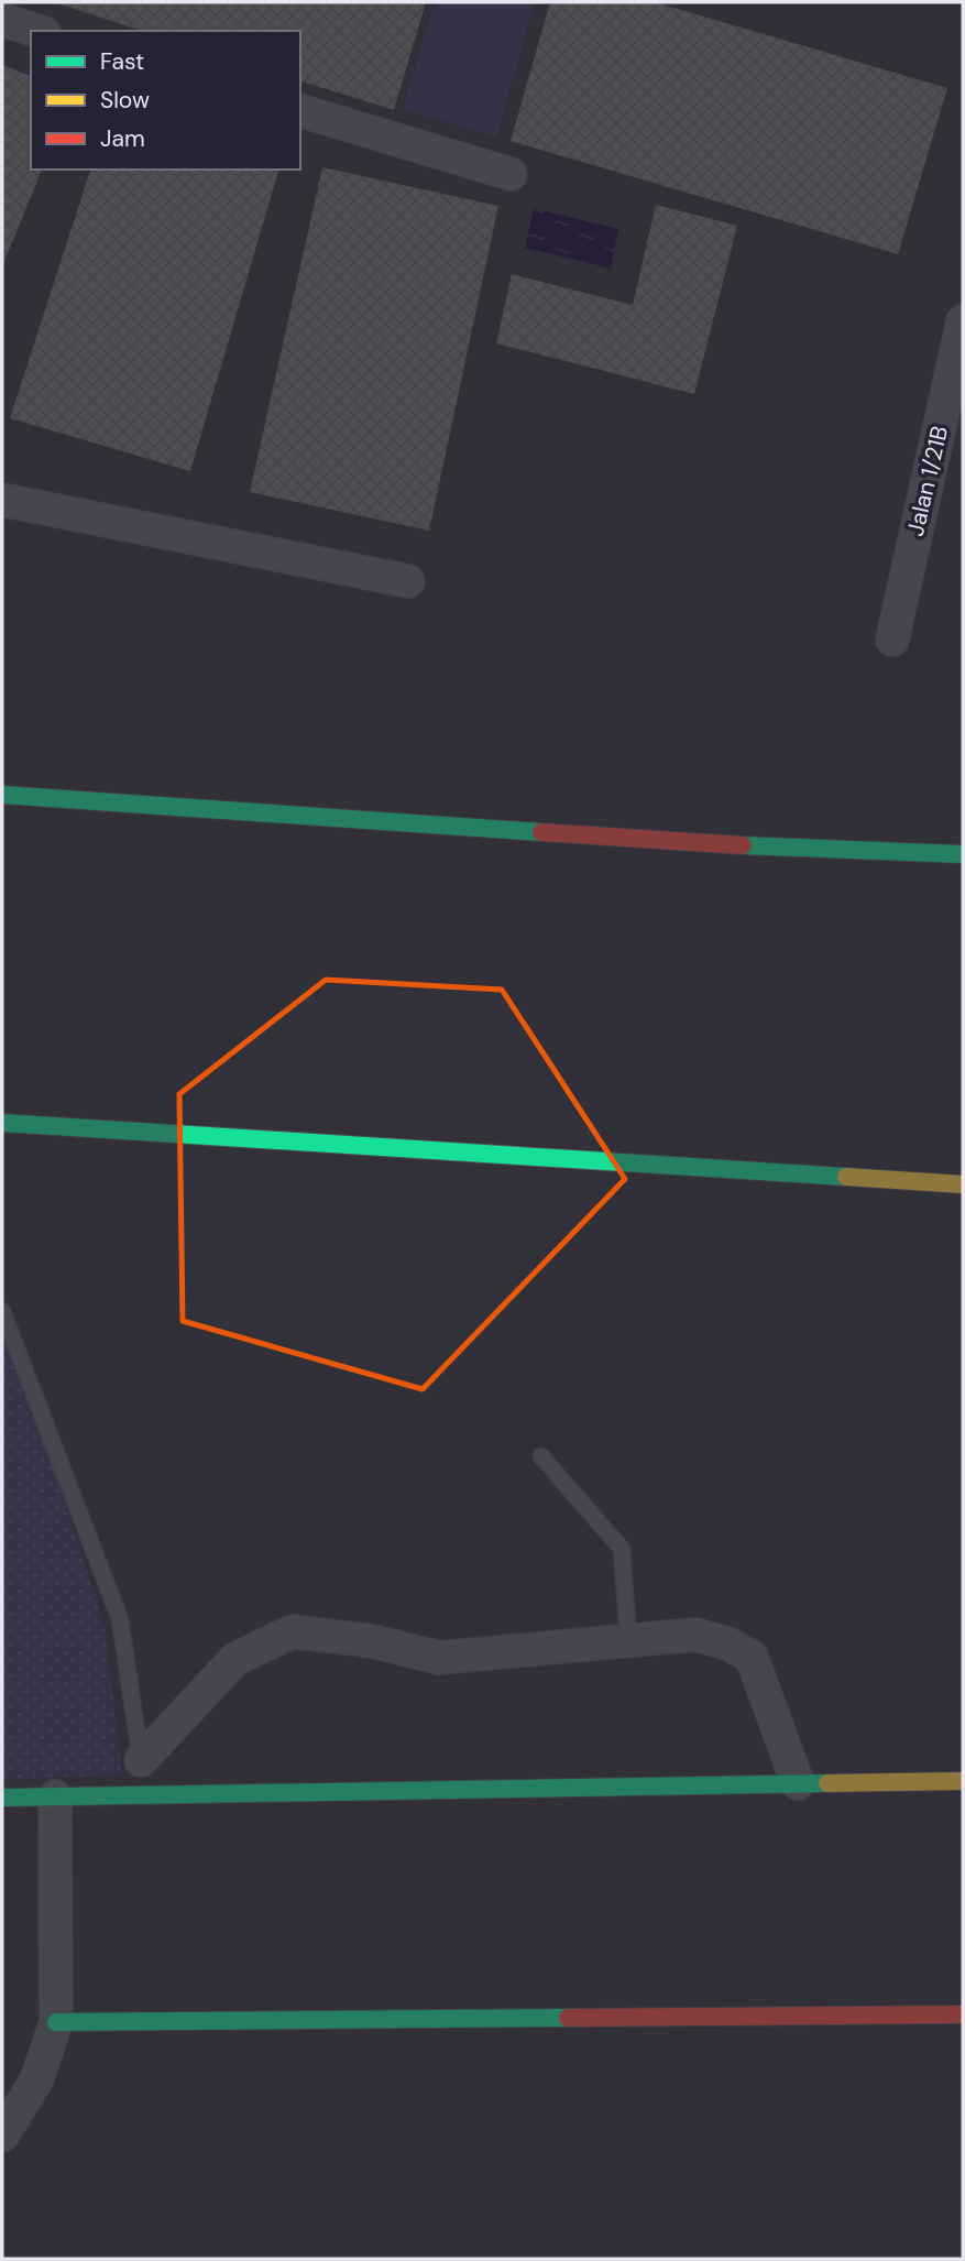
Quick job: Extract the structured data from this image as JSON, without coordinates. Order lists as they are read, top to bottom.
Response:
{
  "streets": {
    "street": ["Jalan 1/21B"]
  },
  "legend": ["Fast", "Slow", "Jam"]
}
